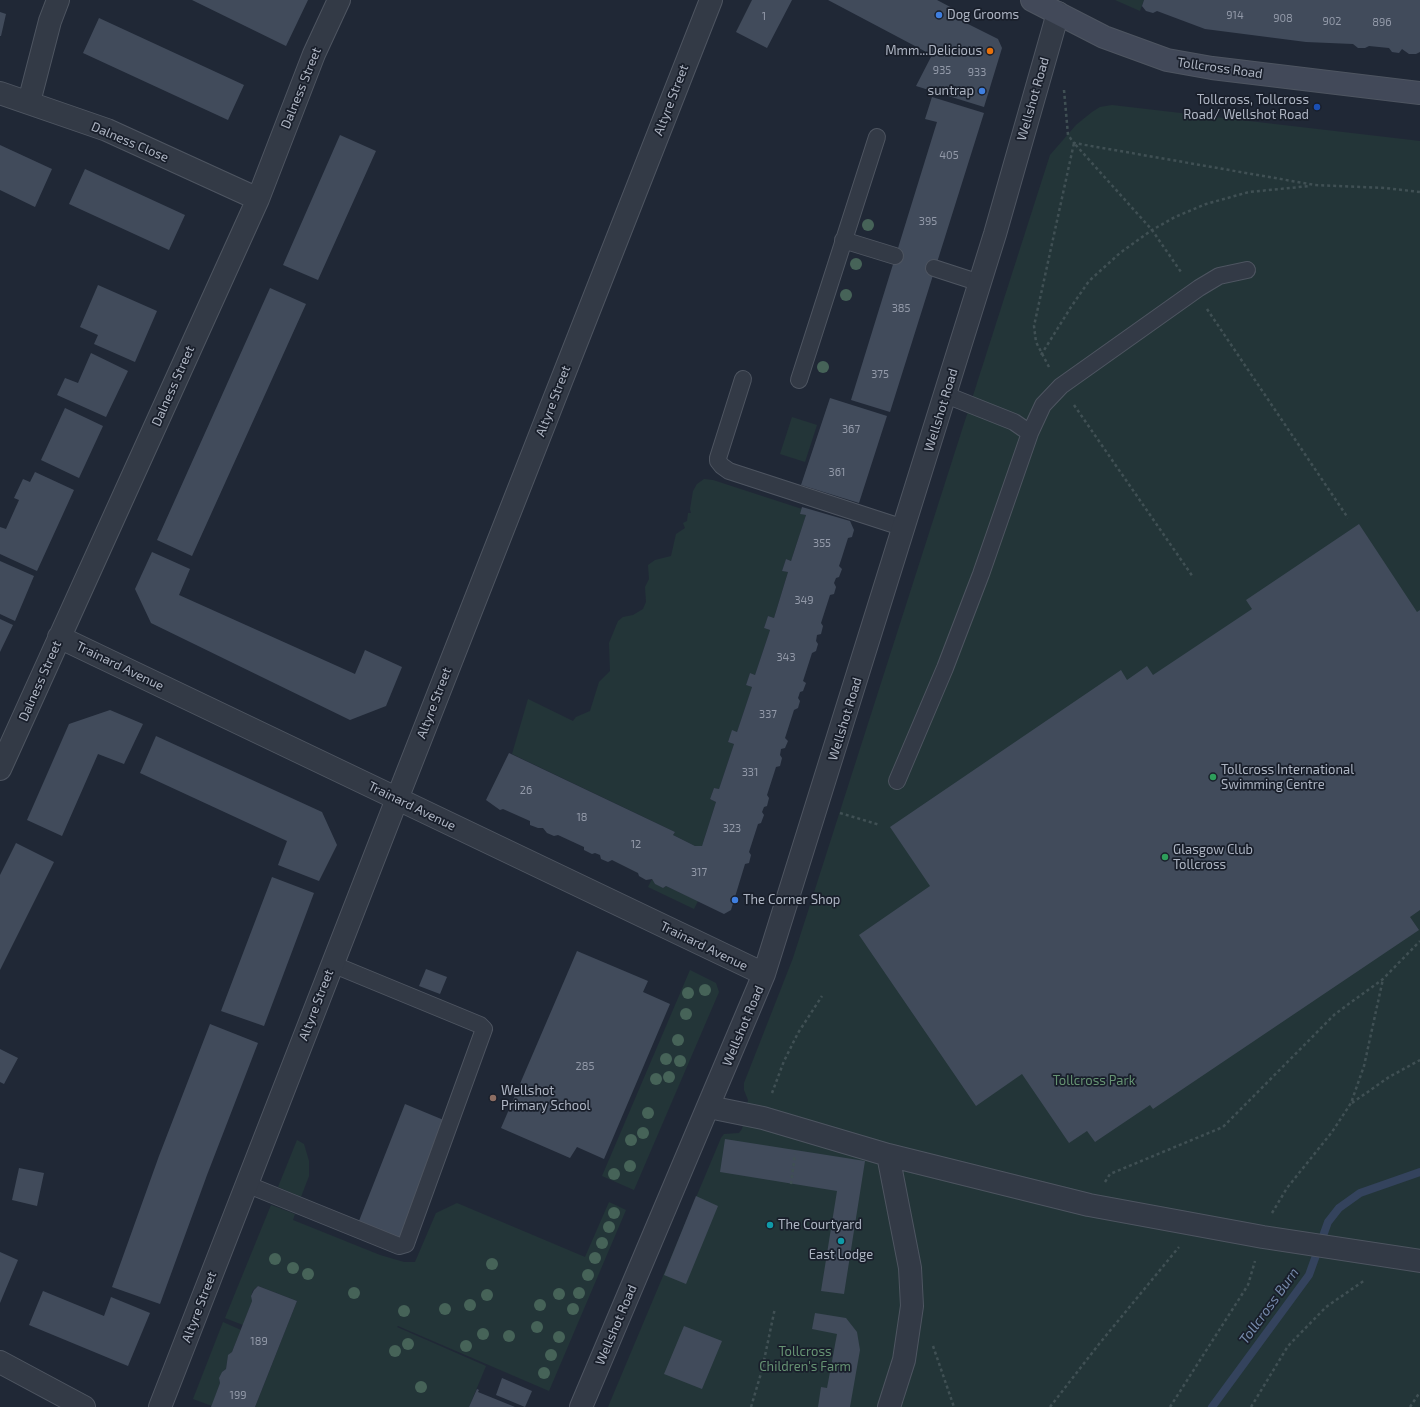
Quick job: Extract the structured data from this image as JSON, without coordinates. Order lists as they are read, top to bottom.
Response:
{
  "streets": {
    "street": [
      "Tollcross Road",
      "Dalness Street",
      "Wellshot Road",
      "Altyre Street",
      "Dalness Close",
      "Trainard Avenue"
    ]
  },
  "crossings": [
    ["Tollcross Road", "Wellshot Road"],
    ["Dalness Street", "Dalness Close"],
    ["Dalness Street", "Trainard Avenue"],
    ["Wellshot Road", "Trainard Avenue"],
    ["Altyre Street", "Trainard Avenue"]
  ],
  "water": ["Tollcross Burn"],
  "parks": ["Tollcross Park", "Tollcross Children's Farm"],
  "places": [
    "Dog Grooms",
    "Mmm...Delicious",
    "suntrap",
    "Tollcross, Tollcross Road/ Wellshot Road",
    "Tollcross International Swimming Centre",
    "Glasgow Club Tollcross",
    "The Corner Shop",
    "Wellshot Primary School",
    "The Courtyard",
    "East Lodge"
  ],
  "house_numbers": [
    "914",
    "1",
    "908",
    "902",
    "896",
    "935",
    "933",
    "405",
    "395",
    "385",
    "375",
    "367",
    "361",
    "355",
    "349",
    "343",
    "337",
    "331",
    "26",
    "18",
    "323",
    "12",
    "317",
    "285",
    "189",
    "199"
  ]
}
